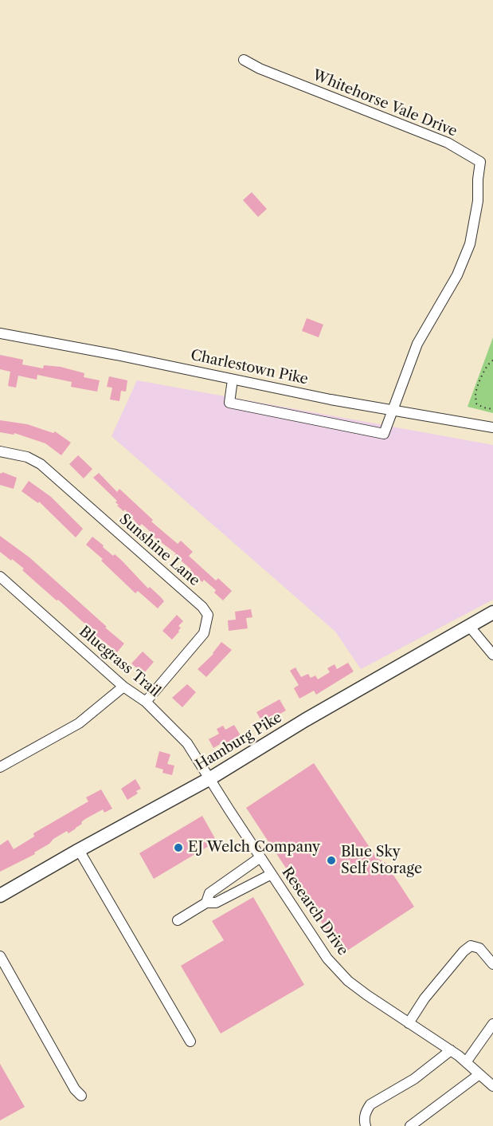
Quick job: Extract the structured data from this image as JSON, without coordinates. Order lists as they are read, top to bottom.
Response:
{
  "streets": {
    "main road": ["Hamburg Pike"],
    "street": [
      "Whitehorse Vale Drive",
      "Charlestown Pike",
      "Sunshine Lane",
      "Bluegrass Trail",
      "Research Drive"
    ]
  },
  "crossings": [
    ["Whitehorse Vale Drive", "Charlestown Pike"],
    ["Sunshine Lane", "Bluegrass Trail"],
    ["Bluegrass Trail", "Hamburg Pike"],
    ["Bluegrass Trail", "Research Drive"],
    ["Hamburg Pike", "Research Drive"]
  ],
  "places": ["EJ Welch Company", "Blue Sky Self Storage"]
}
